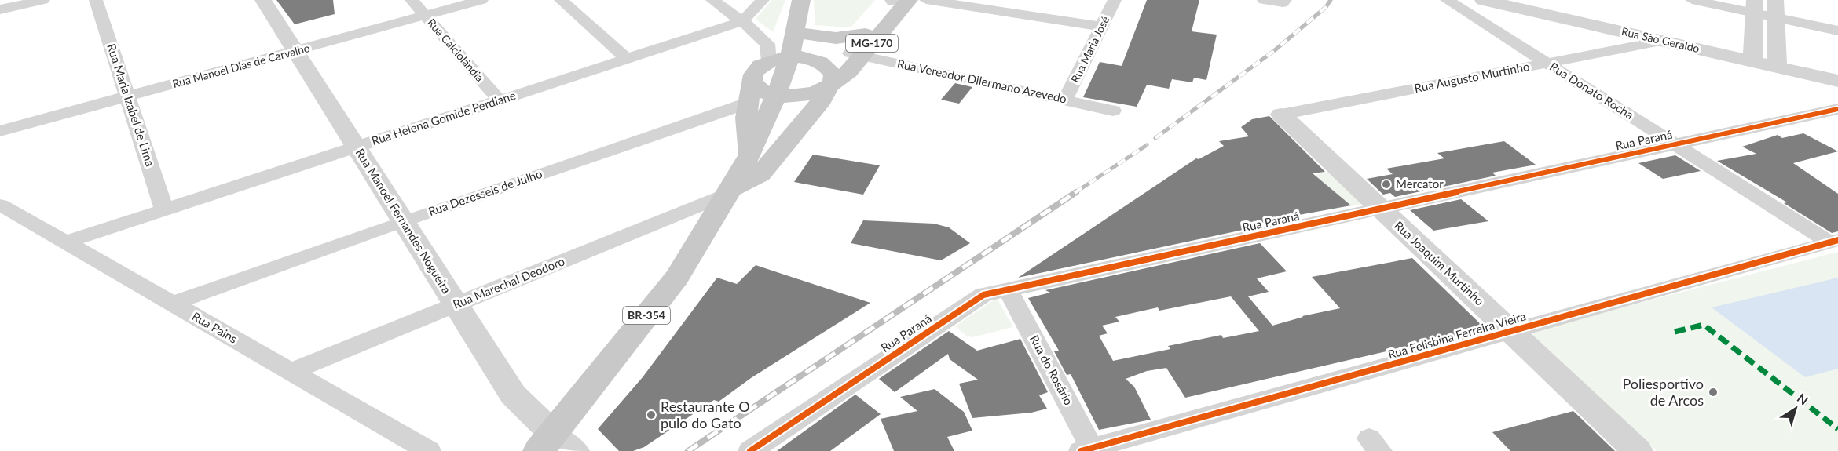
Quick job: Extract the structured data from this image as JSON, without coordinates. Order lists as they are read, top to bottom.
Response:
{
  "streets": {
    "main road": ["MG-170", "BR-354"],
    "street": [
      "Rua São Geraldo",
      "Rua Maria José",
      "Rua Calciolândia",
      "Rua Manoel Dias de Carvalho",
      "Rua Augusto Murtinho",
      "Rua Vereador Dilermano Azevedo",
      "Rua Donato Rocha",
      "Rua Maria Izabel de Lima",
      "Rua Helena Gomide Perdiane",
      "Rua Paraná",
      "Rua Dezesseis de Julho",
      "Rua Manoel Fernandes Nogueira",
      "Rua Joaquim Murtinho",
      "Rua Marechal Deodoro",
      "Rua Pains",
      "Rua Felisbina Ferreira Vieira",
      "Rua do Rosário"
    ]
  },
  "crossings": [
    ["Rua São Geraldo", "Rua Augusto Murtinho"],
    ["MG-170", "Rua Vereador Dilermano Azevedo"],
    ["Rua Maria José", "Rua Vereador Dilermano Azevedo"],
    ["Rua Calciolândia", "Rua Manoel Dias de Carvalho"],
    ["Rua Calciolândia", "Rua Helena Gomide Perdiane"],
    ["Rua Manoel Dias de Carvalho", "Rua Maria Izabel de Lima"],
    ["Rua Manoel Dias de Carvalho", "Rua Manoel Fernandes Nogueira"],
    ["Rua Augusto Murtinho", "Rua Donato Rocha"],
    ["Rua Augusto Murtinho", "Rua Joaquim Murtinho"],
    ["Rua Donato Rocha", "Rua Paraná"],
    ["Rua Donato Rocha", "Rua Felisbina Ferreira Vieira"],
    ["Rua Maria Izabel de Lima", "Rua Helena Gomide Perdiane"],
    ["Rua Helena Gomide Perdiane", "Rua Manoel Fernandes Nogueira"],
    ["Rua Helena Gomide Perdiane", "Rua Pains"],
    ["Rua Paraná", "Rua Joaquim Murtinho"],
    ["Rua Paraná", "Rua do Rosário"],
    ["Rua Dezesseis de Julho", "Rua Manoel Fernandes Nogueira"],
    ["Rua Dezesseis de Julho", "Rua Pains"],
    ["Rua Manoel Fernandes Nogueira", "Rua Marechal Deodoro"],
    ["Rua Manoel Fernandes Nogueira", "BR-354"],
    ["Rua Joaquim Murtinho", "Rua Felisbina Ferreira Vieira"],
    ["Rua Marechal Deodoro", "BR-354"],
    ["Rua Marechal Deodoro", "Rua Pains"],
    ["Rua Felisbina Ferreira Vieira", "Rua do Rosário"]
  ],
  "places": ["Mercator", "Poliesportivo de Arcos", "Restaurante O pulo do Gato"],
  "north": "top right"
}
